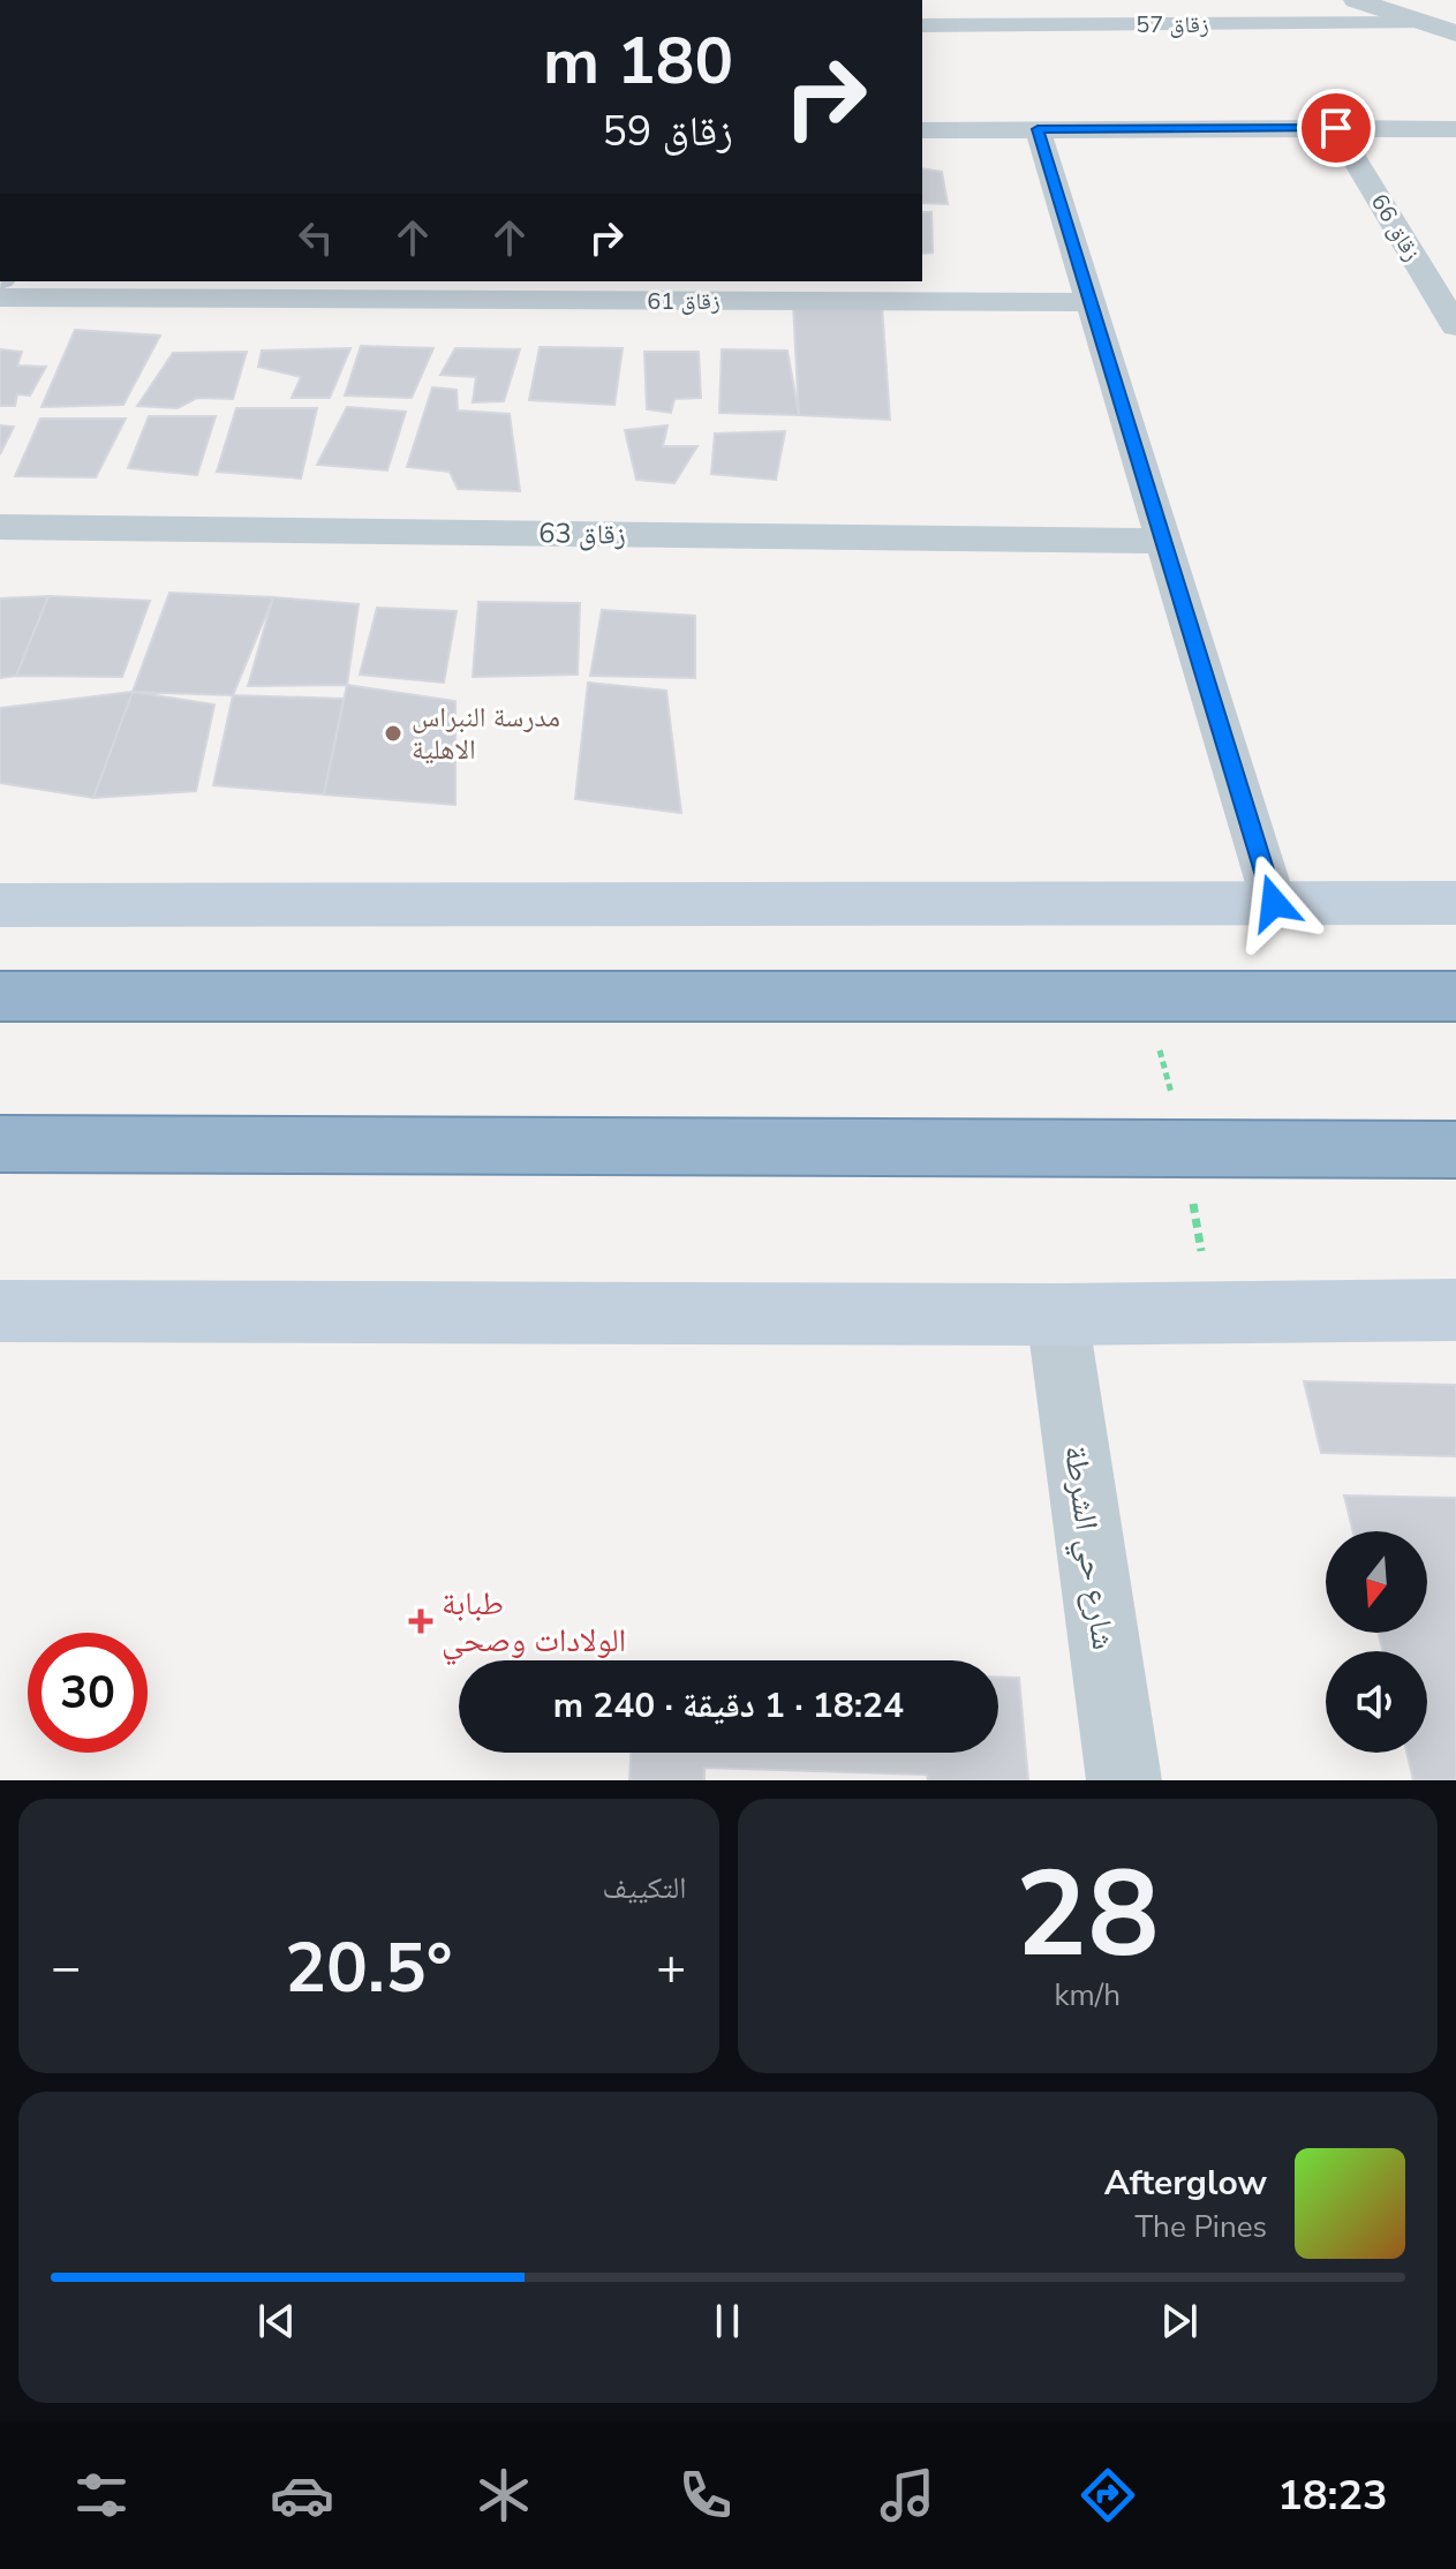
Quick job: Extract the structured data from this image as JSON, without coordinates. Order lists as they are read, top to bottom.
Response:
{
  "streets": {
    "street": [
      "زقاق 57",
      "زقاق 66",
      "زقاق 61",
      "زقاق 63",
      "شارع حي الشرطة"
    ]
  },
  "places": {
    "other": ["مدرسة النبراس الاهلية"],
    "health": ["طبابة الولادات وصحي"]
  },
  "north": "bottom",
  "page": {
    "turn": ["180 m", "زقاق 59"],
    "limit": "30",
    "trip": "18:24 · 1 دقيقة · 240 m",
    "tile": [
      ["28", "km/h"],
      "التكييف"
    ],
    "heat": ["−", "20.5°", "+"],
    "song": ["Afterglow", "The Pines"],
    "tabs": "18:23"
  }
}
